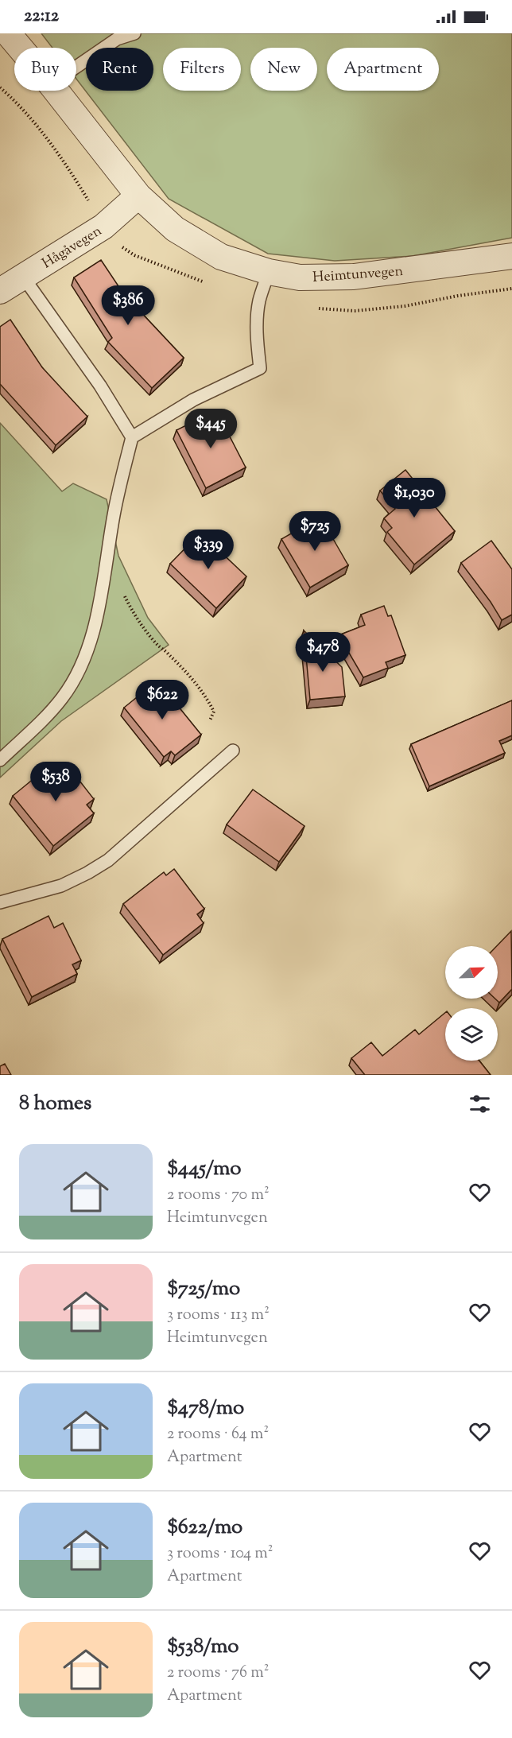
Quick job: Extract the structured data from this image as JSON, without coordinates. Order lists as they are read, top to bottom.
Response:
{
  "streets": {
    "street": ["Hågåvegen", "Heimtunvegen"]
  },
  "crossings": [
    ["Hågåvegen", "Heimtunvegen"]
  ],
  "north": "top right",
  "page": {
    "status": "22:12",
    "chip": [
      "Buy",
      "Rent",
      "Filters",
      "New",
      "Apartment"
    ],
    "price": [
      "$386",
      "$445",
      "$1,030",
      "$725",
      "$339",
      "$478",
      "$622",
      "$538"
    ],
    "heading": "8 homes",
    "list": [
      {
        "name": "$445/mo",
        "note": "2 rooms · 70 m² · Heimtunvegen"
      },
      {
        "name": "$725/mo",
        "note": "3 rooms · 113 m² · Heimtunvegen"
      },
      {
        "name": "$478/mo",
        "note": "2 rooms · 64 m² · Apartment"
      },
      {
        "name": "$622/mo",
        "note": "3 rooms · 104 m² · Apartment"
      },
      {
        "name": "$538/mo",
        "note": "2 rooms · 76 m² · Apartment"
      }
    ]
  }
}
